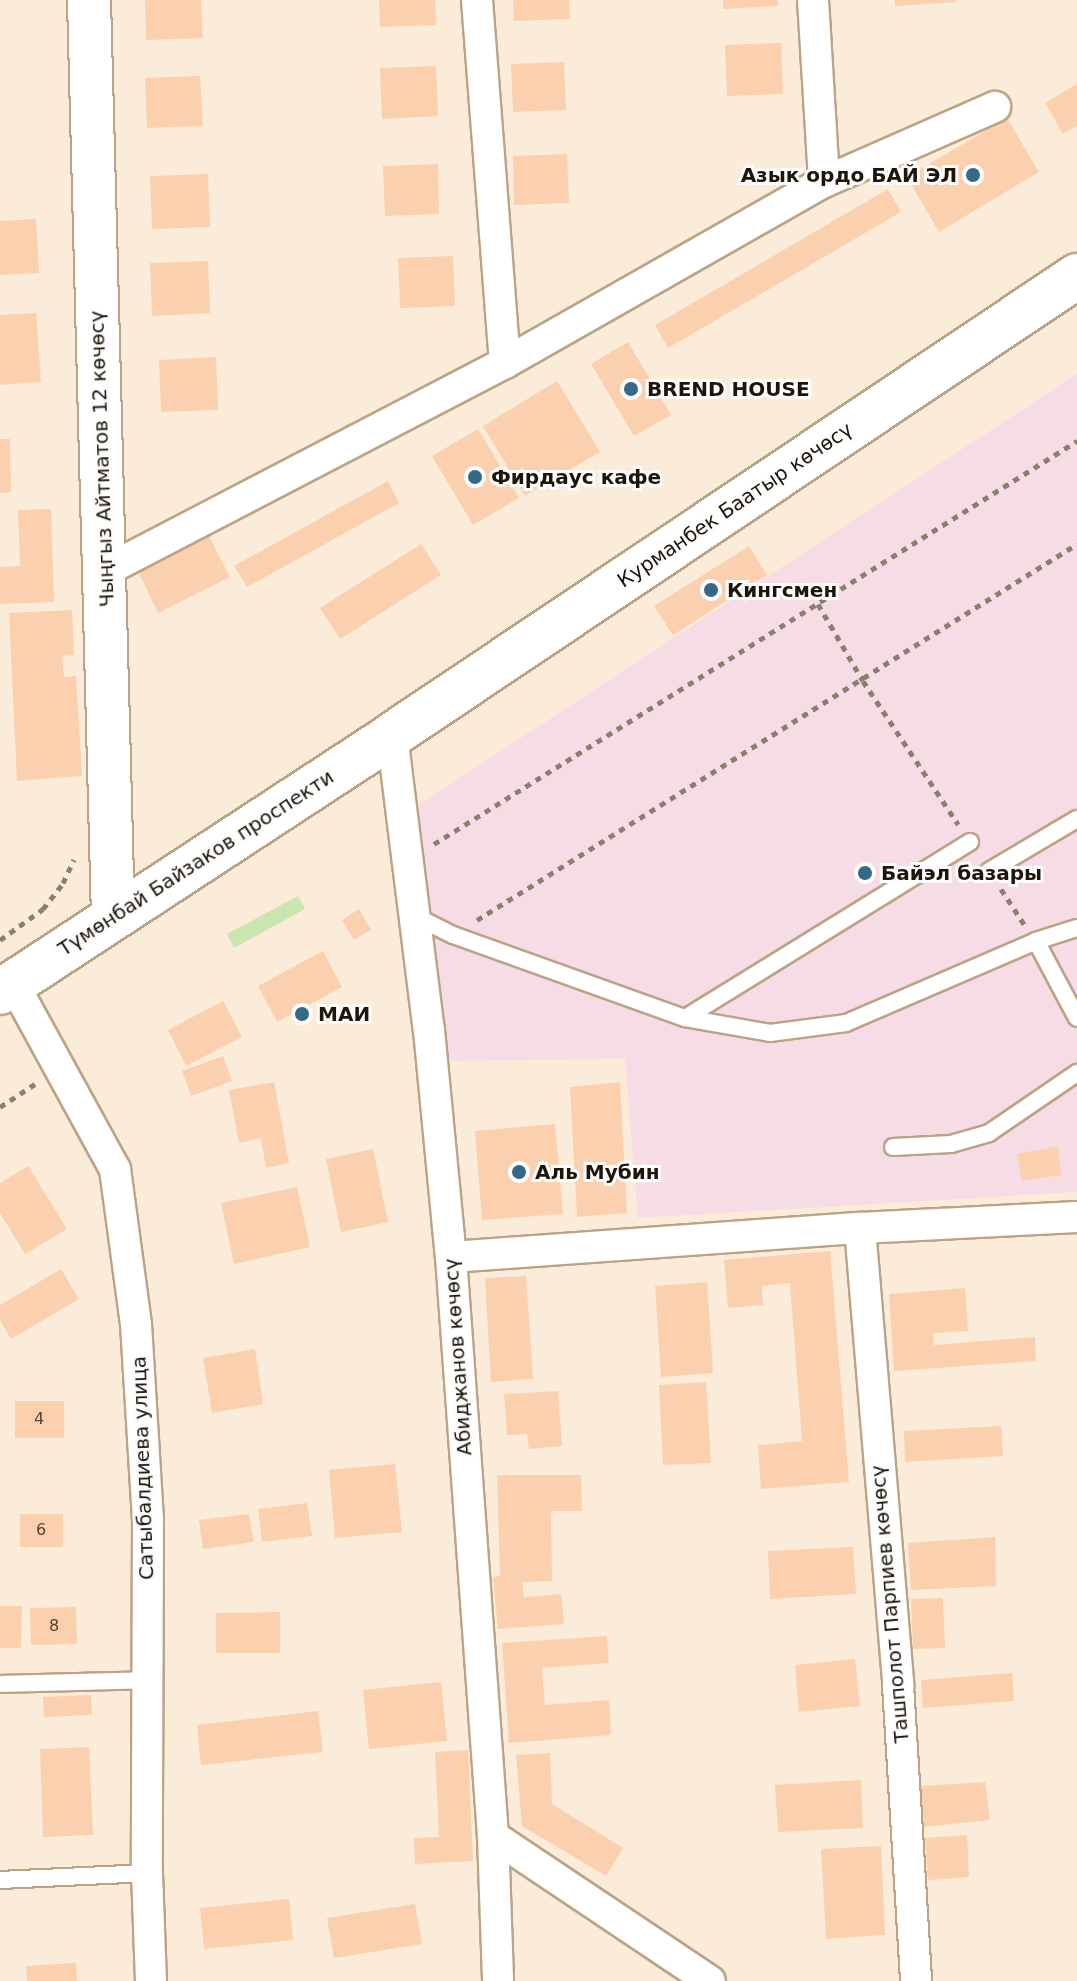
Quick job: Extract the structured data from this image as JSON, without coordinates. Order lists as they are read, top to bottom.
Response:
{
  "streets": {
    "highway": ["Курманбек Баатыр көчөсү", "Түмөнбай Байзаков проспекти"],
    "main road": ["Чыңгыз Айтматов 12 көчөсү"],
    "street": ["Абиджанов көчөсү", "Сатыбалдиева улица", "Ташполот Парпиев көчөсү"]
  },
  "crossings": [
    ["Чыңгыз Айтматов 12 көчөсү", "Түмөнбай Байзаков проспекти"],
    ["Курманбек Баатыр көчөсү", "Түмөнбай Байзаков проспекти"],
    ["Курманбек Баатыр көчөсү", "Абиджанов көчөсү"],
    ["Түмөнбай Байзаков проспекти", "Абиджанов көчөсү"],
    ["Түмөнбай Байзаков проспекти", "Сатыбалдиева улица"]
  ],
  "places": [
    "Азык ордо БАЙ ЭЛ",
    "BREND HOUSE",
    "Фирдаус кафе",
    "Кингсмен",
    "Байэл базары",
    "МАИ",
    "Аль Мубин"
  ],
  "house_numbers": ["4", "6", "8"]
}
